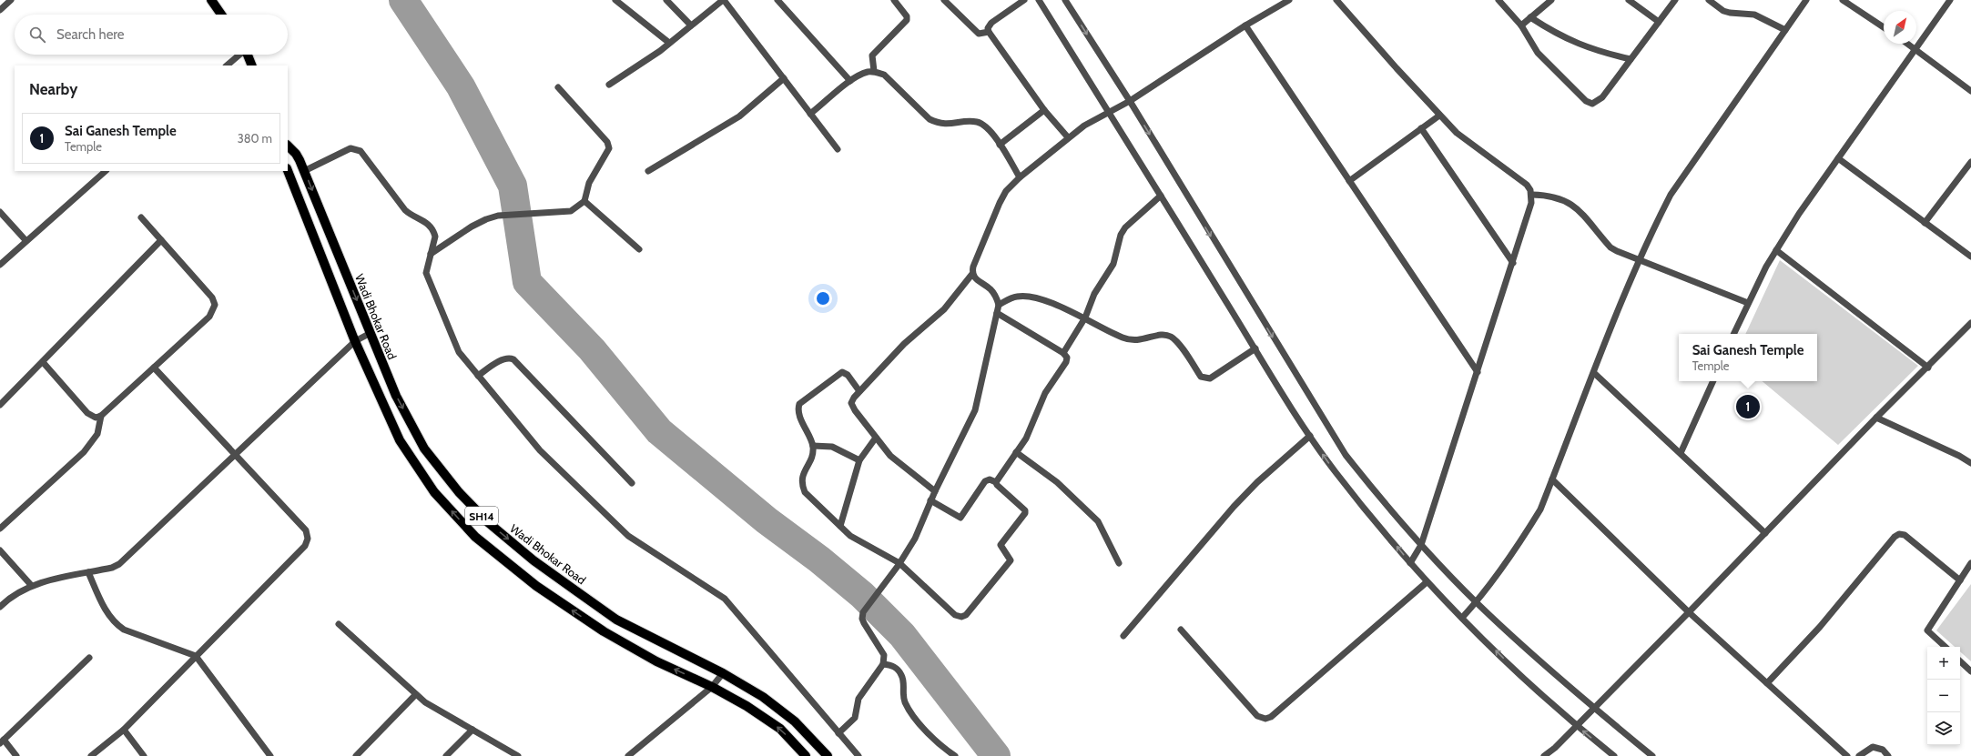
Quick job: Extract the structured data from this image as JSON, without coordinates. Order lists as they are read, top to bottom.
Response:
{
  "streets": {
    "main road": ["Wadi Bhokar Road", "SH14"]
  },
  "north": "top right",
  "page": {
    "search": "Search here",
    "heading": "Nearby",
    "list": [
      {
        "mark": "1",
        "name": "Sai Ganesh Temple",
        "note": "Temple",
        "value": "380 m"
      }
    ],
    "popup": ["Sai Ganesh Temple", "Temple"],
    "pins": "1",
    "map_buttons": ["+", "−"]
  }
}
